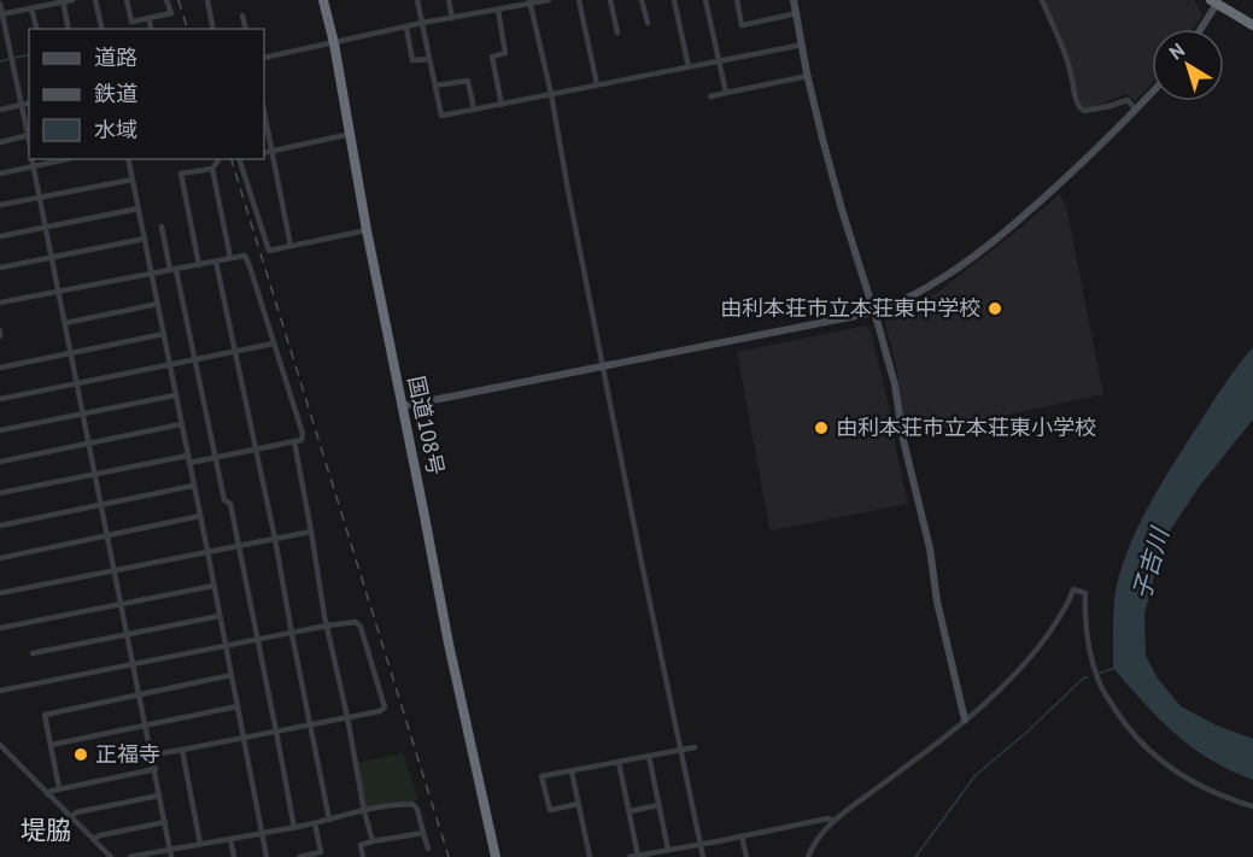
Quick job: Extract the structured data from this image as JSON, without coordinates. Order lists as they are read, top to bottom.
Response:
{
  "streets": {
    "highway": ["国道108号"]
  },
  "districts": ["堤脇"],
  "water": ["子吉川"],
  "places": ["由利本荘市立本荘東中学校", "由利本荘市立本荘東小学校", "正福寺"],
  "legend": ["道路", "鉄道", "水域"],
  "north": "top left"
}
